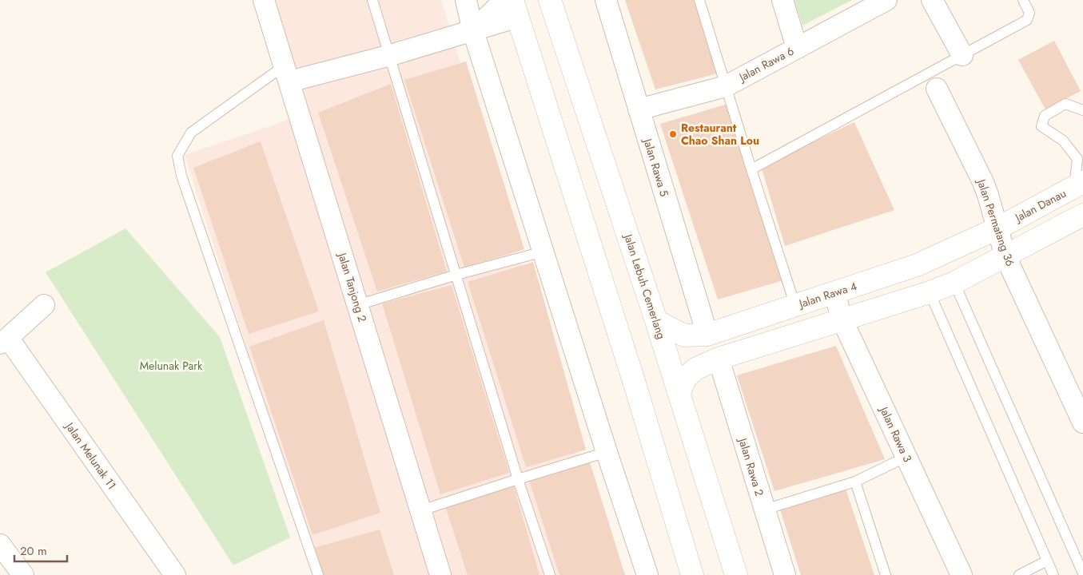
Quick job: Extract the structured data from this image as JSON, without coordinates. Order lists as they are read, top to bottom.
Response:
{
  "streets": {
    "main road": ["Jalan Danau", "Jalan Lebuh Cemerlang", "Jalan Rawa 4"],
    "street": [
      "Jalan Rawa 6",
      "Jalan Rawa 5",
      "Jalan Permatang 36",
      "Jalan Tanjong 2",
      "Jalan Rawa 3",
      "Jalan Melunak 11",
      "Jalan Rawa 2"
    ]
  },
  "crossings": [
    ["Jalan Rawa 6", "Jalan Rawa 5"],
    ["Jalan Rawa 5", "Jalan Rawa 4"],
    ["Jalan Danau", "Jalan Permatang 36"],
    ["Jalan Danau", "Jalan Rawa 4"],
    ["Jalan Permatang 36", "Jalan Rawa 4"],
    ["Jalan Lebuh Cemerlang", "Jalan Rawa 4"],
    ["Jalan Rawa 4", "Jalan Rawa 3"]
  ],
  "parks": ["Melunak Park"],
  "places": ["Restaurant Chao Shan Lou"],
  "scale_bar": "20 m"
}
